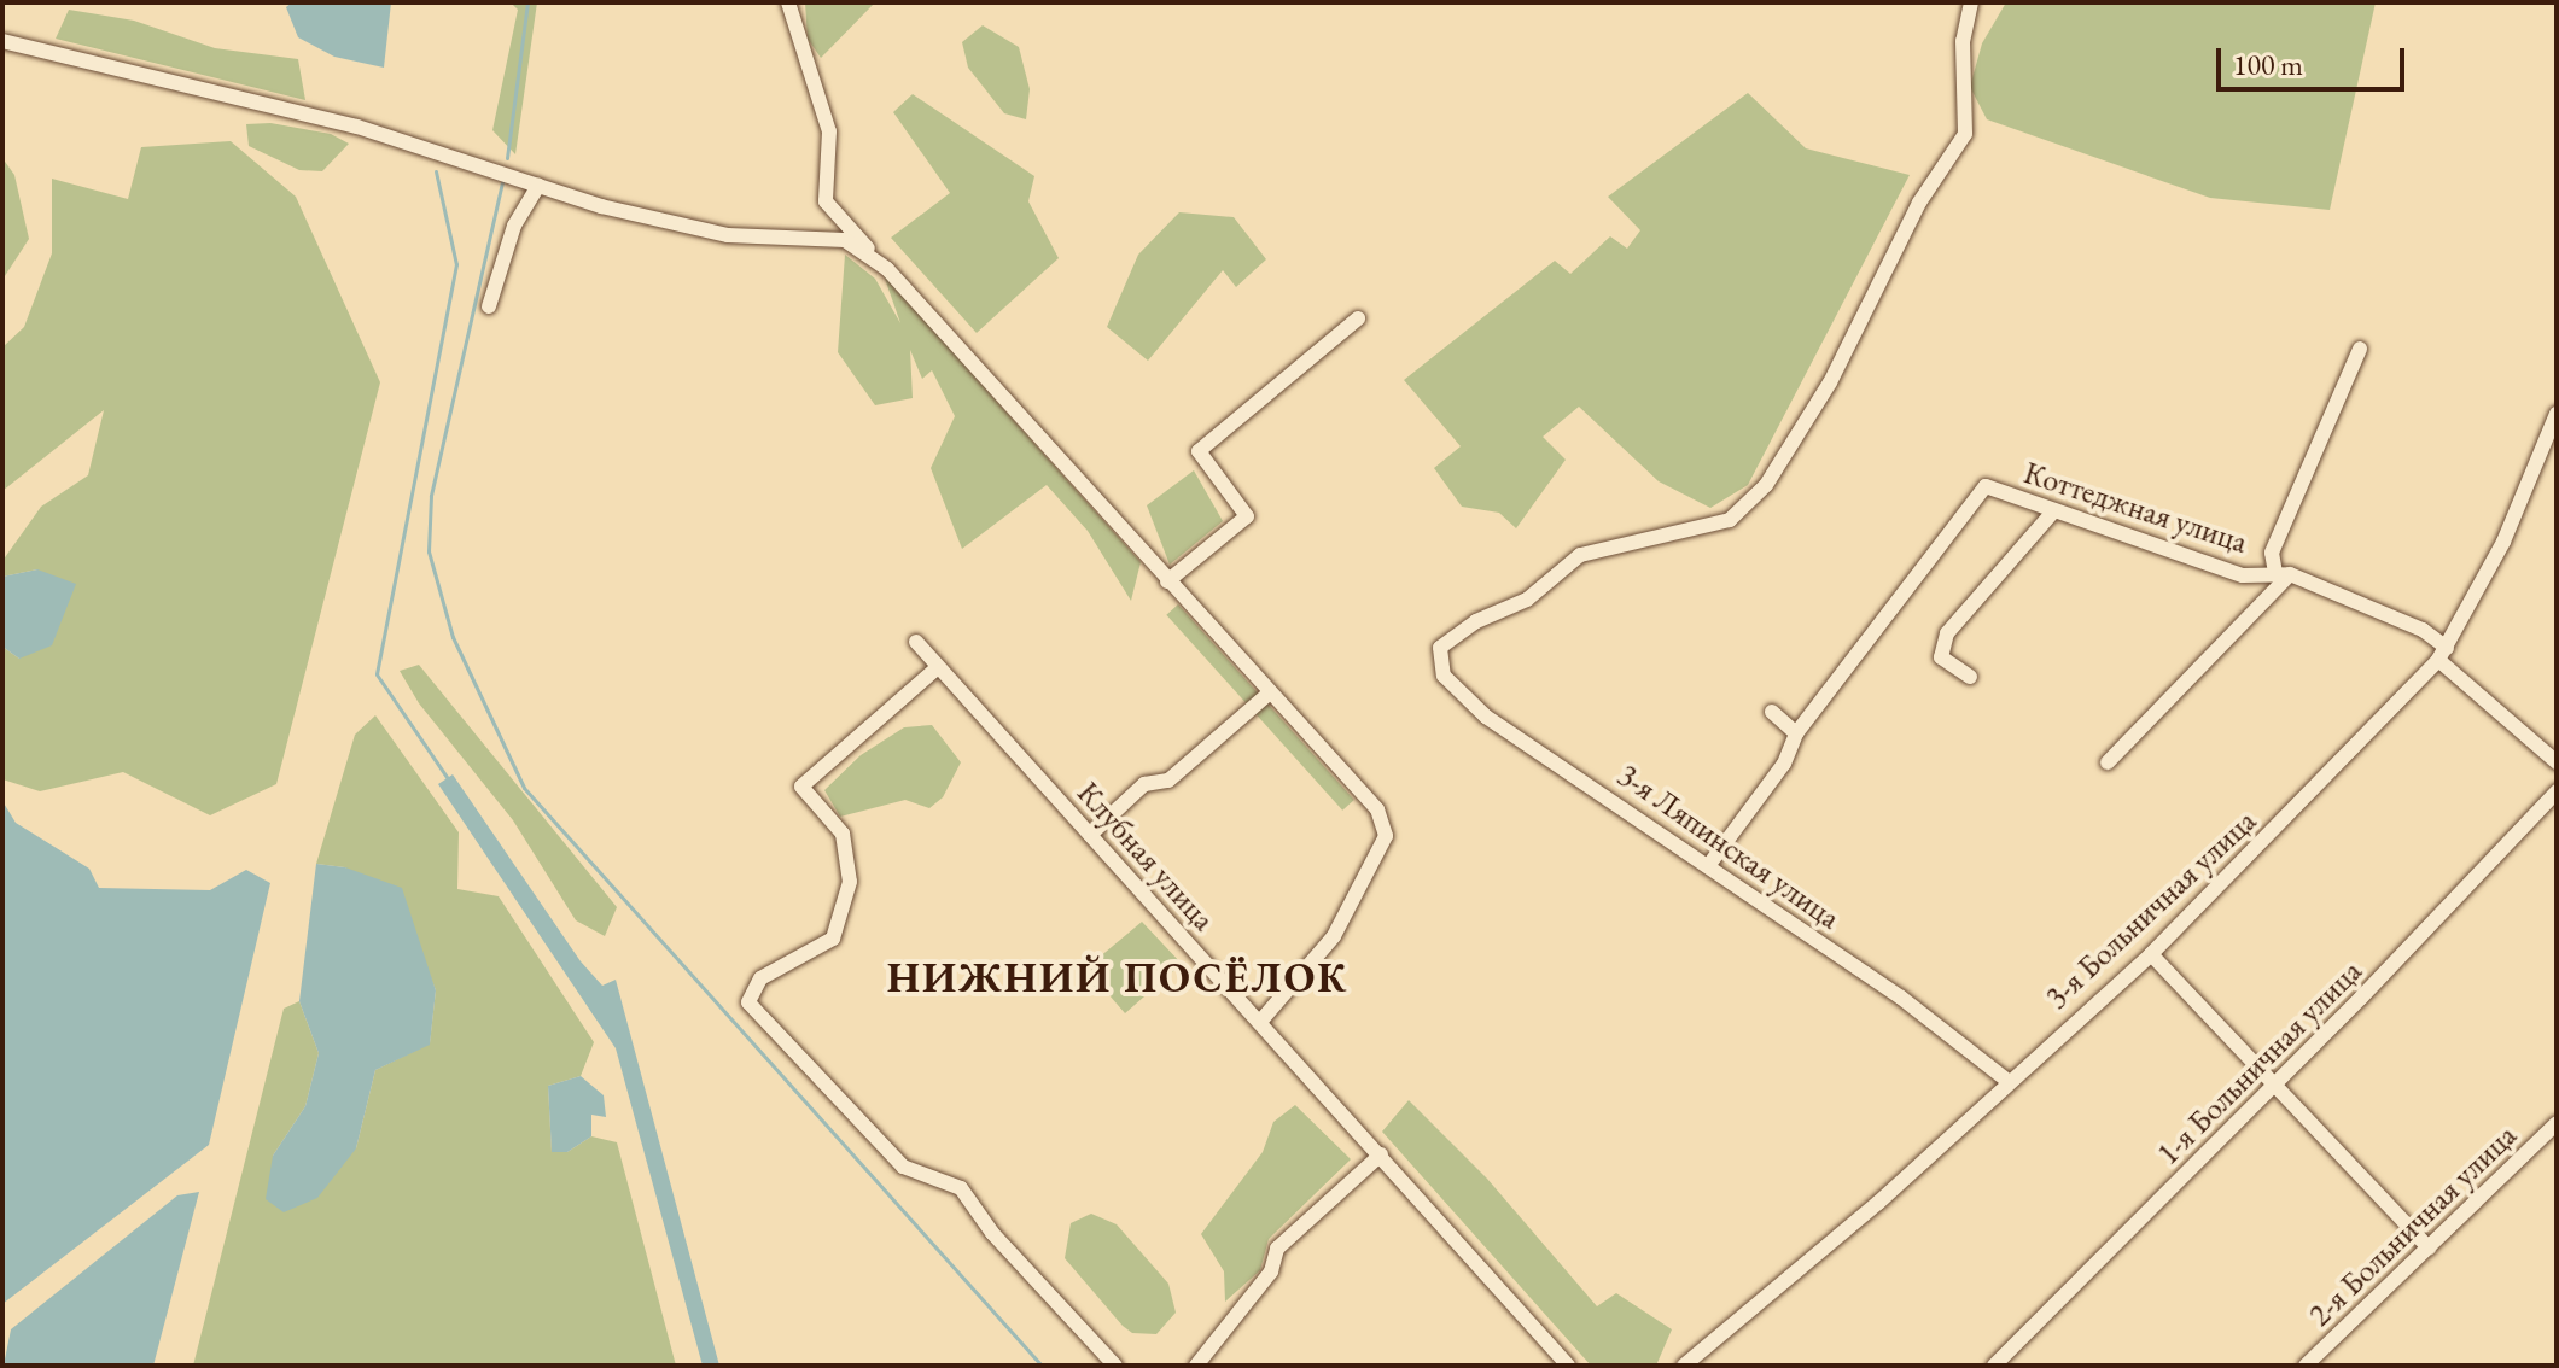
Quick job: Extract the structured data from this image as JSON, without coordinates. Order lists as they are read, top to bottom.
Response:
{
  "streets": {
    "street": [
      "Коттеджная улица",
      "3-я Ляпинская улица",
      "Клубная улица",
      "3-я Больничная улица",
      "1-я Больничная улица",
      "2-я Больничная улица"
    ]
  },
  "crossings": [
    ["Коттеджная улица", "3-я Больничная улица"],
    ["3-я Ляпинская улица", "3-я Больничная улица"]
  ],
  "districts": ["НИЖНИЙ ПОСЁЛОК"],
  "scale_bar": "100 m"
}
